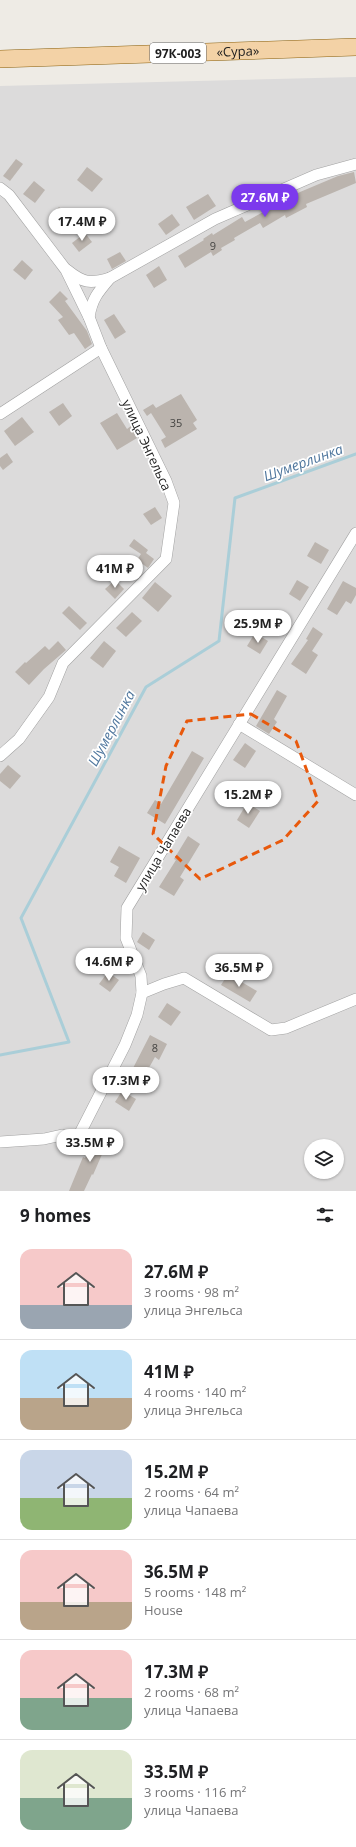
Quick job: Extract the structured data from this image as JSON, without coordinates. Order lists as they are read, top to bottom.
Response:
{
  "streets": {
    "main road": ["«Сура»", "97К-003"],
    "street": ["улица Энгельса", "улица Чапаева"]
  },
  "water": ["Шумерлинка"],
  "house_numbers": ["9", "35", "8"],
  "page": {
    "price": [
      "27.6M ₽",
      "17.4M ₽",
      "41M ₽",
      "25.9M ₽",
      "15.2M ₽",
      "14.6M ₽",
      "36.5M ₽",
      "17.3M ₽",
      "33.5M ₽"
    ],
    "heading": "9 homes",
    "list": [
      {
        "name": "27.6M ₽",
        "note": "3 rooms · 98 m² · улица Энгельса"
      },
      {
        "name": "41M ₽",
        "note": "4 rooms · 140 m² · улица Энгельса"
      },
      {
        "name": "15.2M ₽",
        "note": "2 rooms · 64 m² · улица Чапаева"
      },
      {
        "name": "36.5M ₽",
        "note": "5 rooms · 148 m² · House"
      },
      {
        "name": "17.3M ₽",
        "note": "2 rooms · 68 m² · улица Чапаева"
      },
      {
        "name": "33.5M ₽",
        "note": "3 rooms · 116 m² · улица Чапаева"
      }
    ]
  }
}
